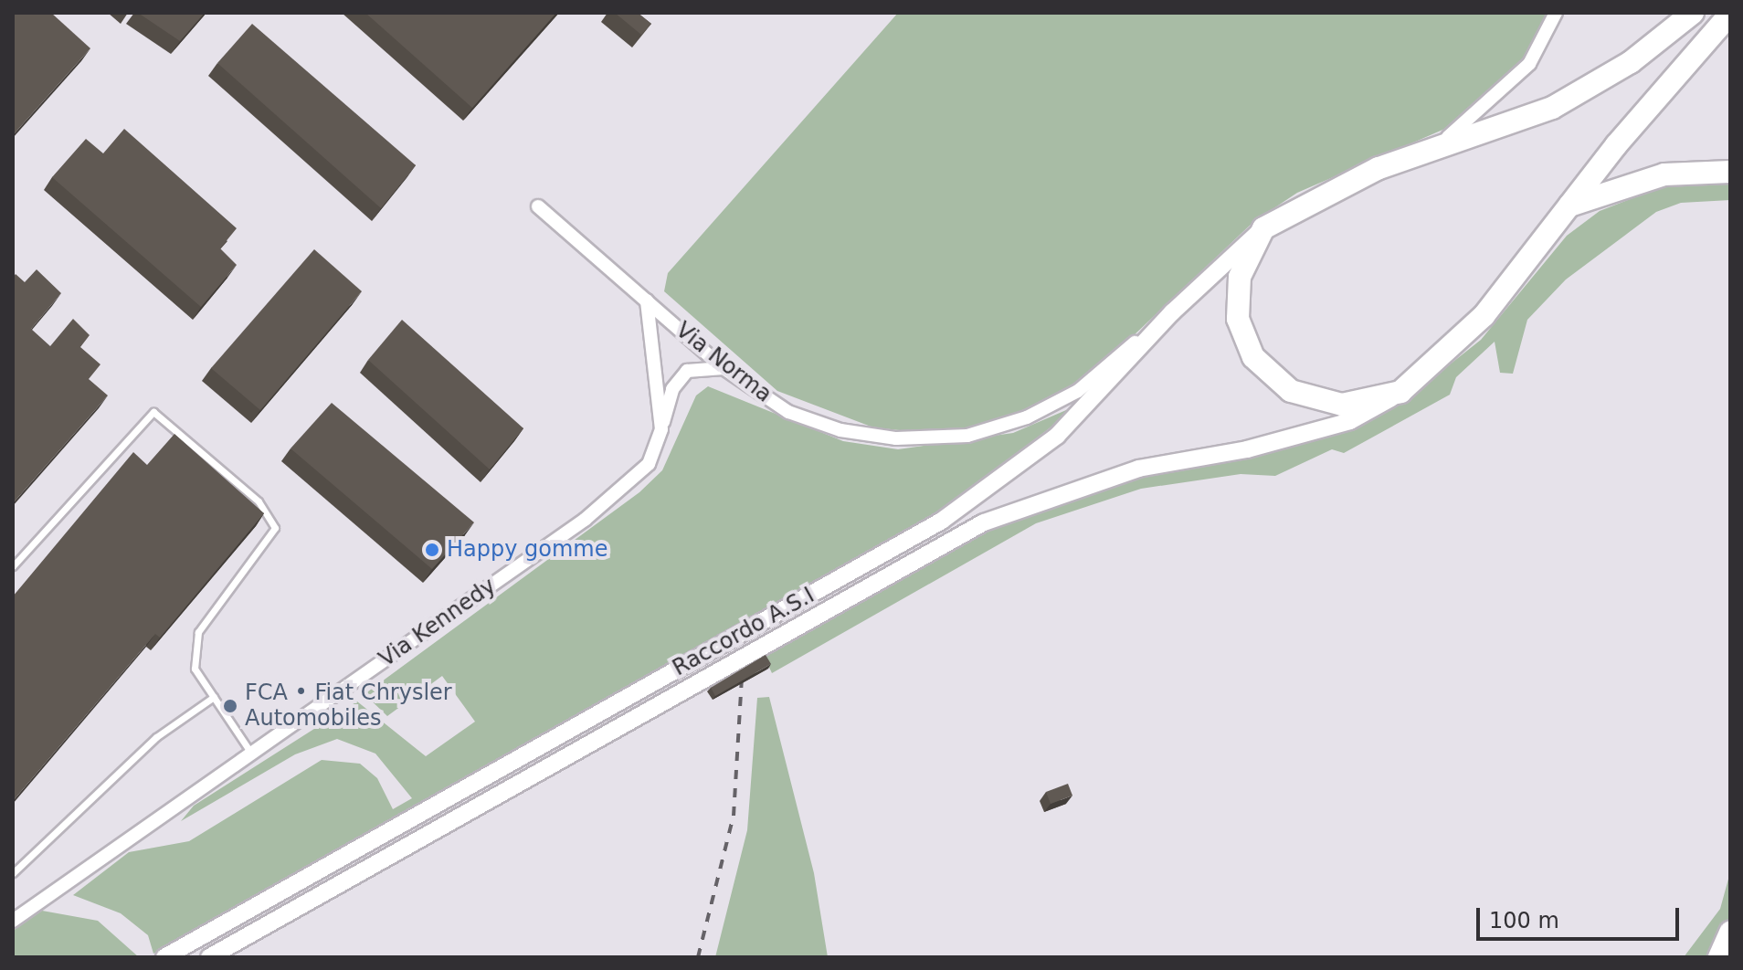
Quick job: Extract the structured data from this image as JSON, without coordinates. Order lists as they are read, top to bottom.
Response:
{
  "streets": {
    "street": ["Via Norma", "Via Kennedy", "Raccordo A.S.I"]
  },
  "crossings": [
    ["Via Norma", "Via Kennedy"],
    ["Via Norma", "Raccordo A.S.I"]
  ],
  "places": ["Happy gomme", "FCA • Fiat Chrysler Automobiles"],
  "scale_bar": "100 m"
}
